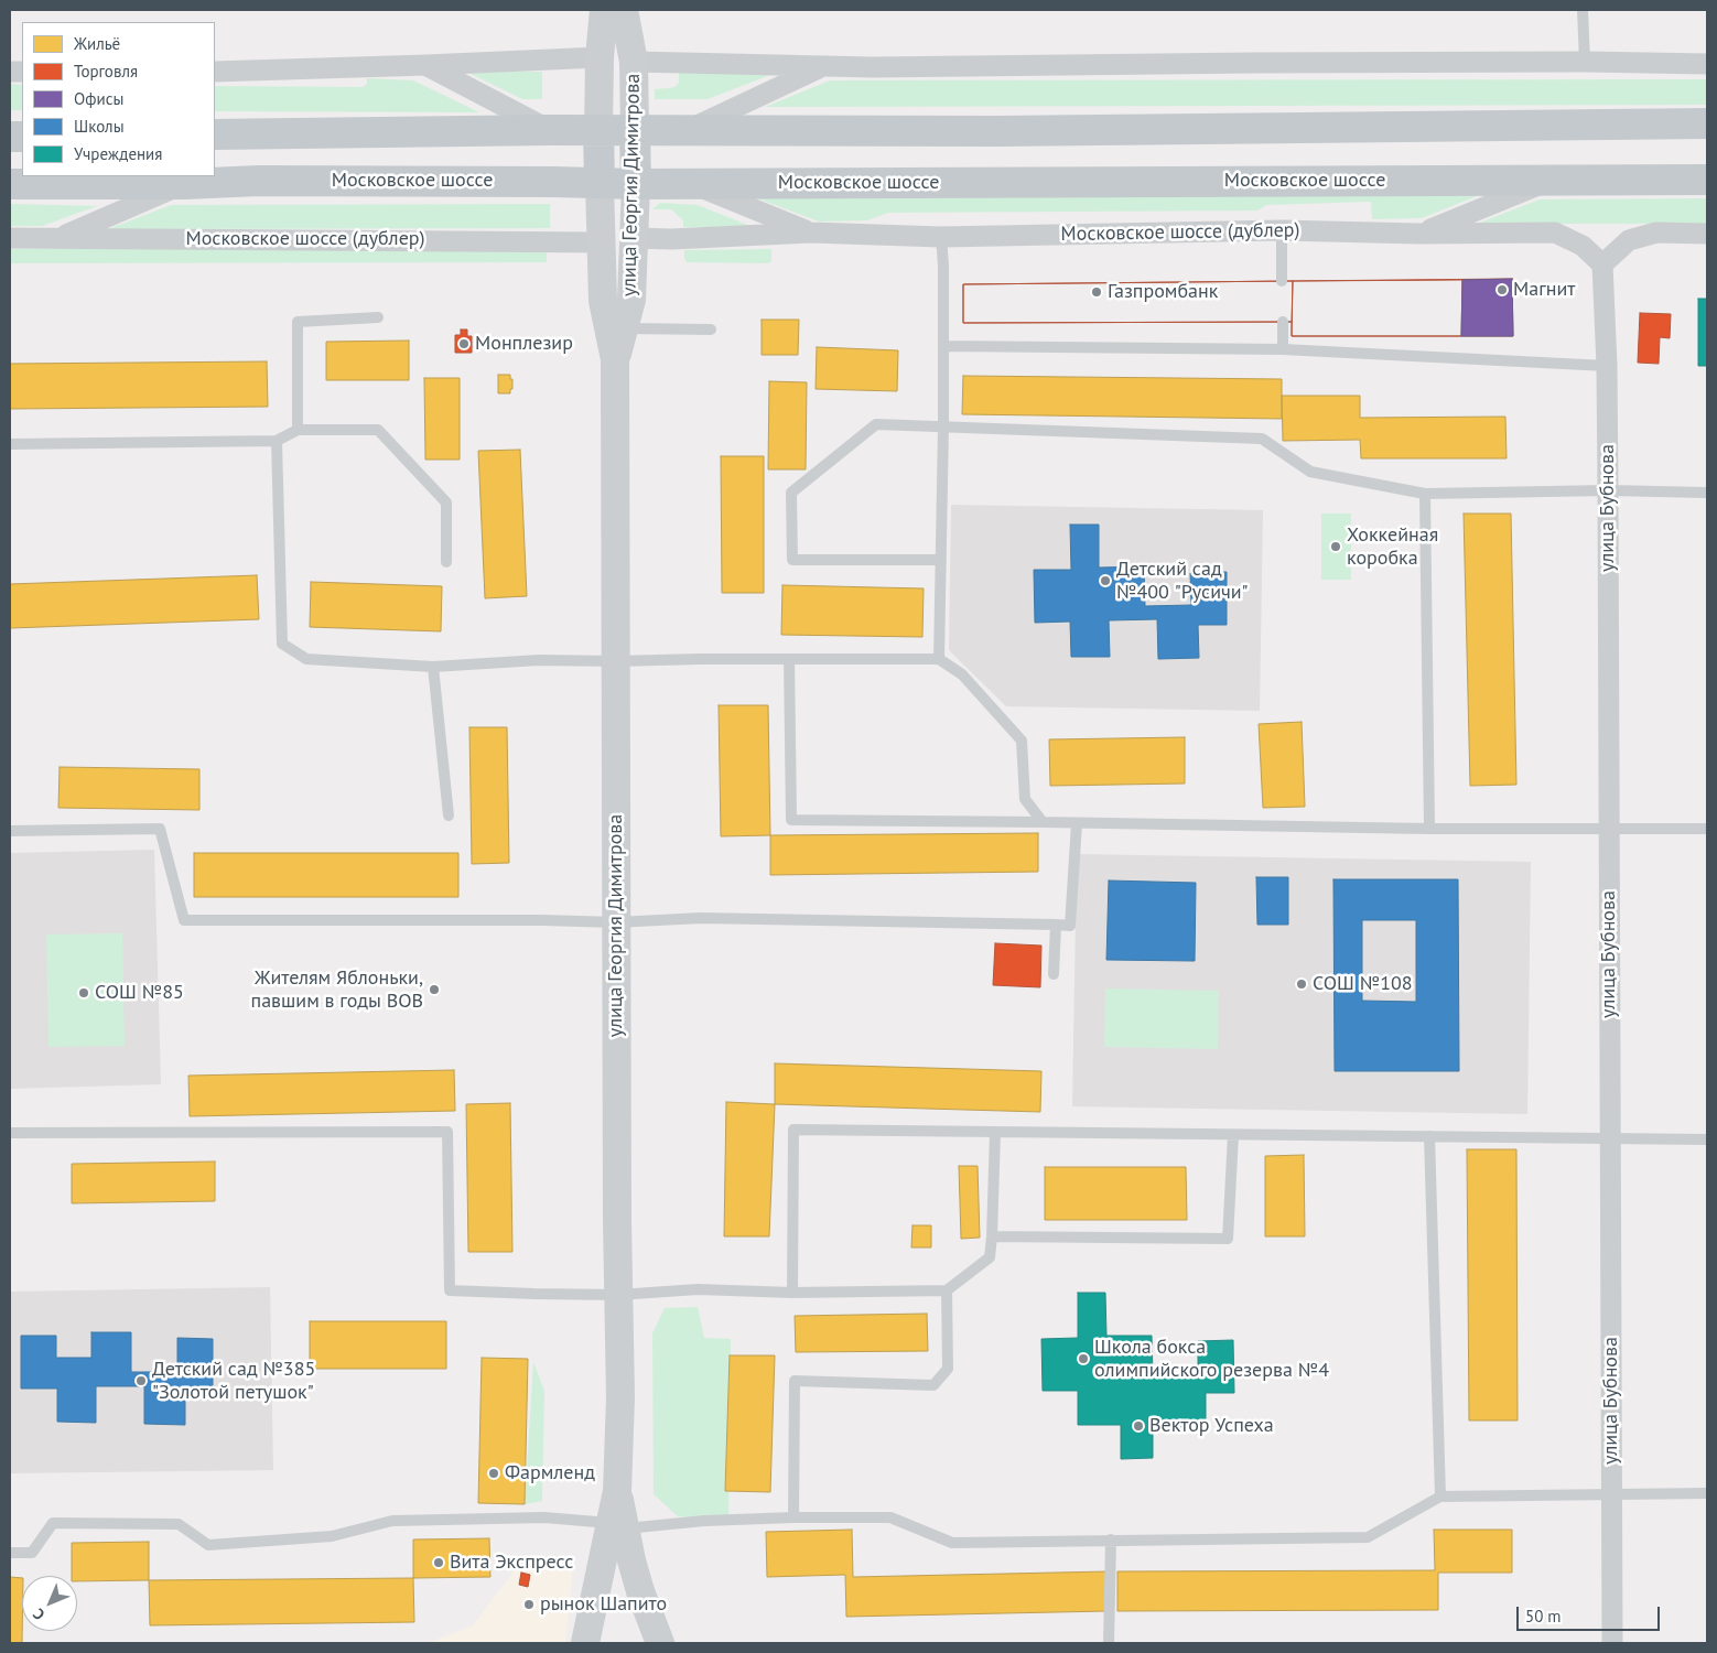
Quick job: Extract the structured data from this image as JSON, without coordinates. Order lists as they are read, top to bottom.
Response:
{
  "streets": {
    "main road": ["Московское шоссе", "улица Георгия Димитрова"],
    "street": ["Московское шоссе (дублер)", "улица Бубнова"]
  },
  "crossings": [
    ["Московское шоссе", "улица Георгия Димитрова"],
    ["улица Георгия Димитрова", "Московское шоссе (дублер)"],
    ["Московское шоссе (дублер)", "улица Бубнова"]
  ],
  "places": [
    "Магнит",
    "Газпромбанк",
    "Монплезир",
    "Хоккейная коробка",
    "Детский сад №400 \"Русичи\"",
    "СОШ №108",
    "Жителям Яблоньки, павшим в годы ВОВ",
    "СОШ №85",
    "Школа бокса олимпийского резерва №4",
    "Детский сад №385 \"Золотой петушок\"",
    "Вектор Успеха",
    "Фармленд",
    "Вита Экспресс",
    "рынок Шапито"
  ],
  "legend": [
    "Жильё",
    "Торговля",
    "Офисы",
    "Школы",
    "Учреждения"
  ],
  "scale_bar": "50 m",
  "north": "bottom left"
}
